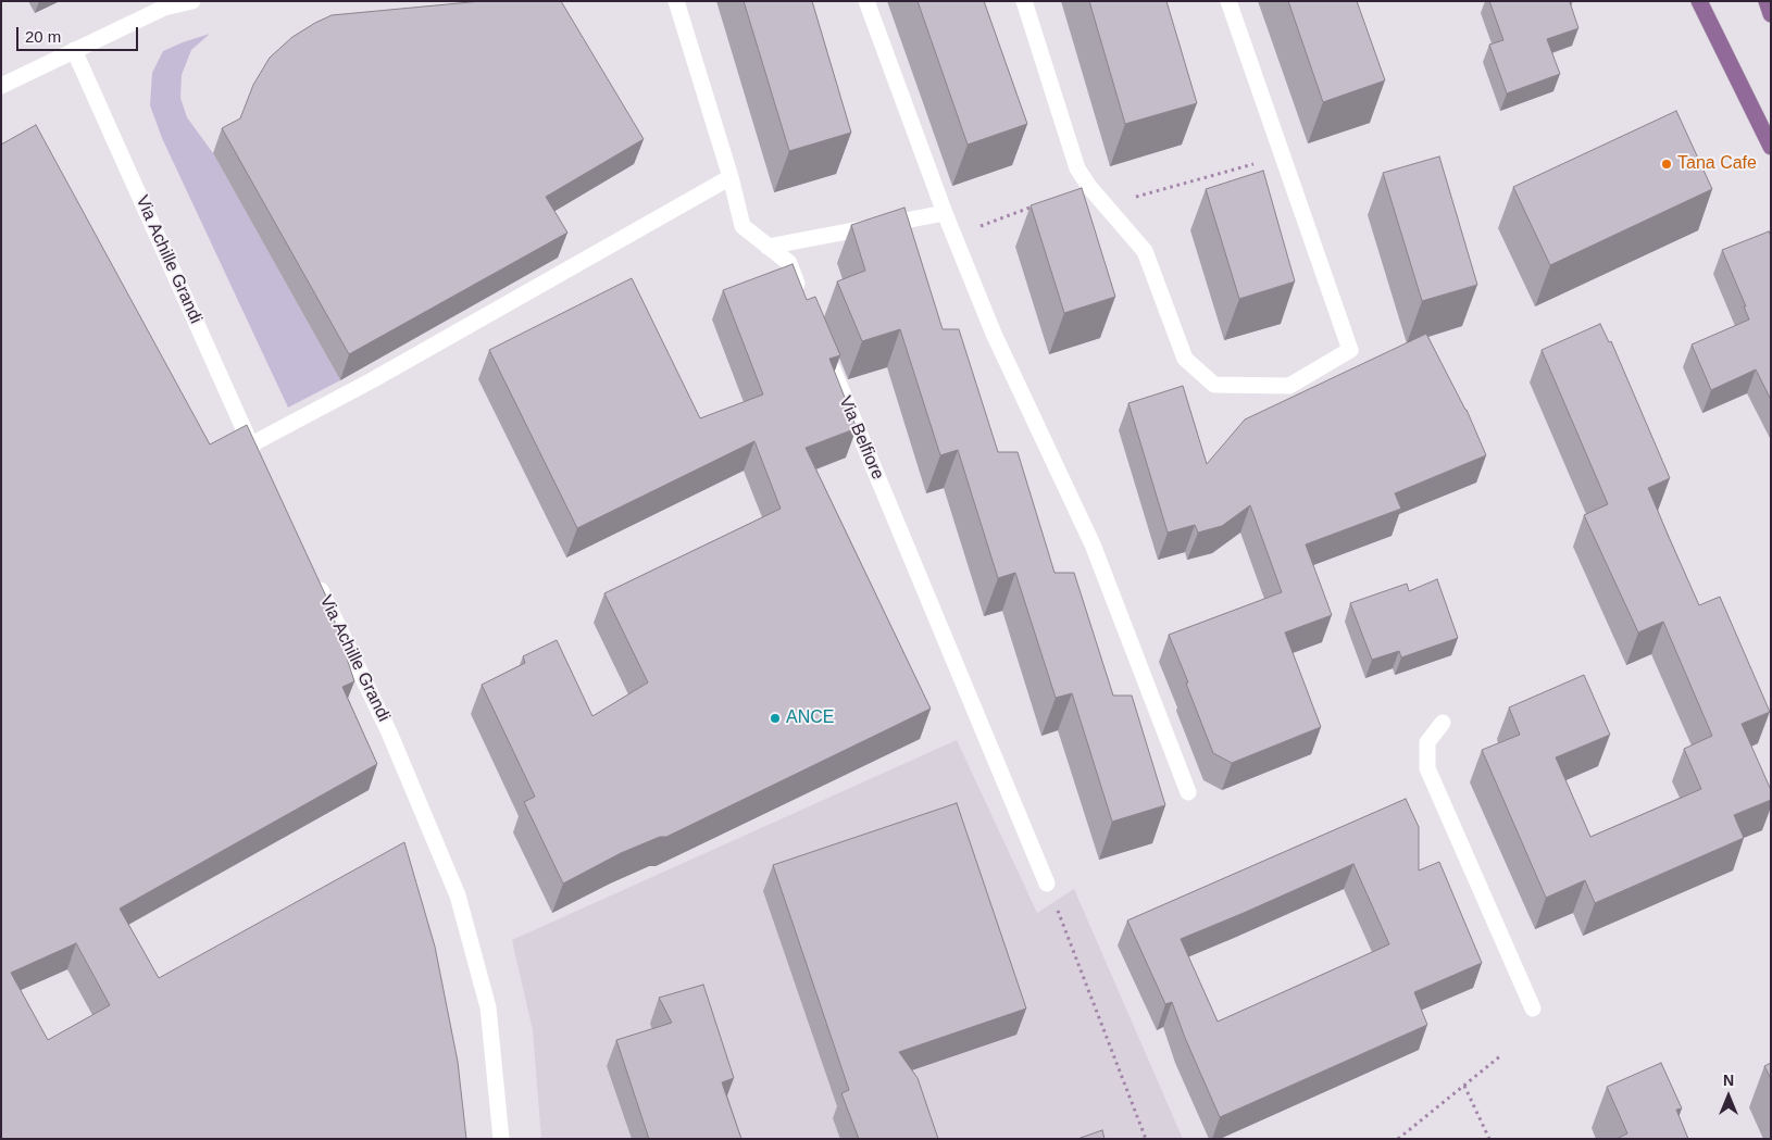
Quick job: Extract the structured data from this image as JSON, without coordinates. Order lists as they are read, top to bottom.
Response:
{
  "streets": {
    "street": ["Via Achille Grandi", "Via Belfiore"]
  },
  "places": ["Tana Cafe", "ANCE"],
  "scale_bar": "20 m",
  "north": "top"
}
